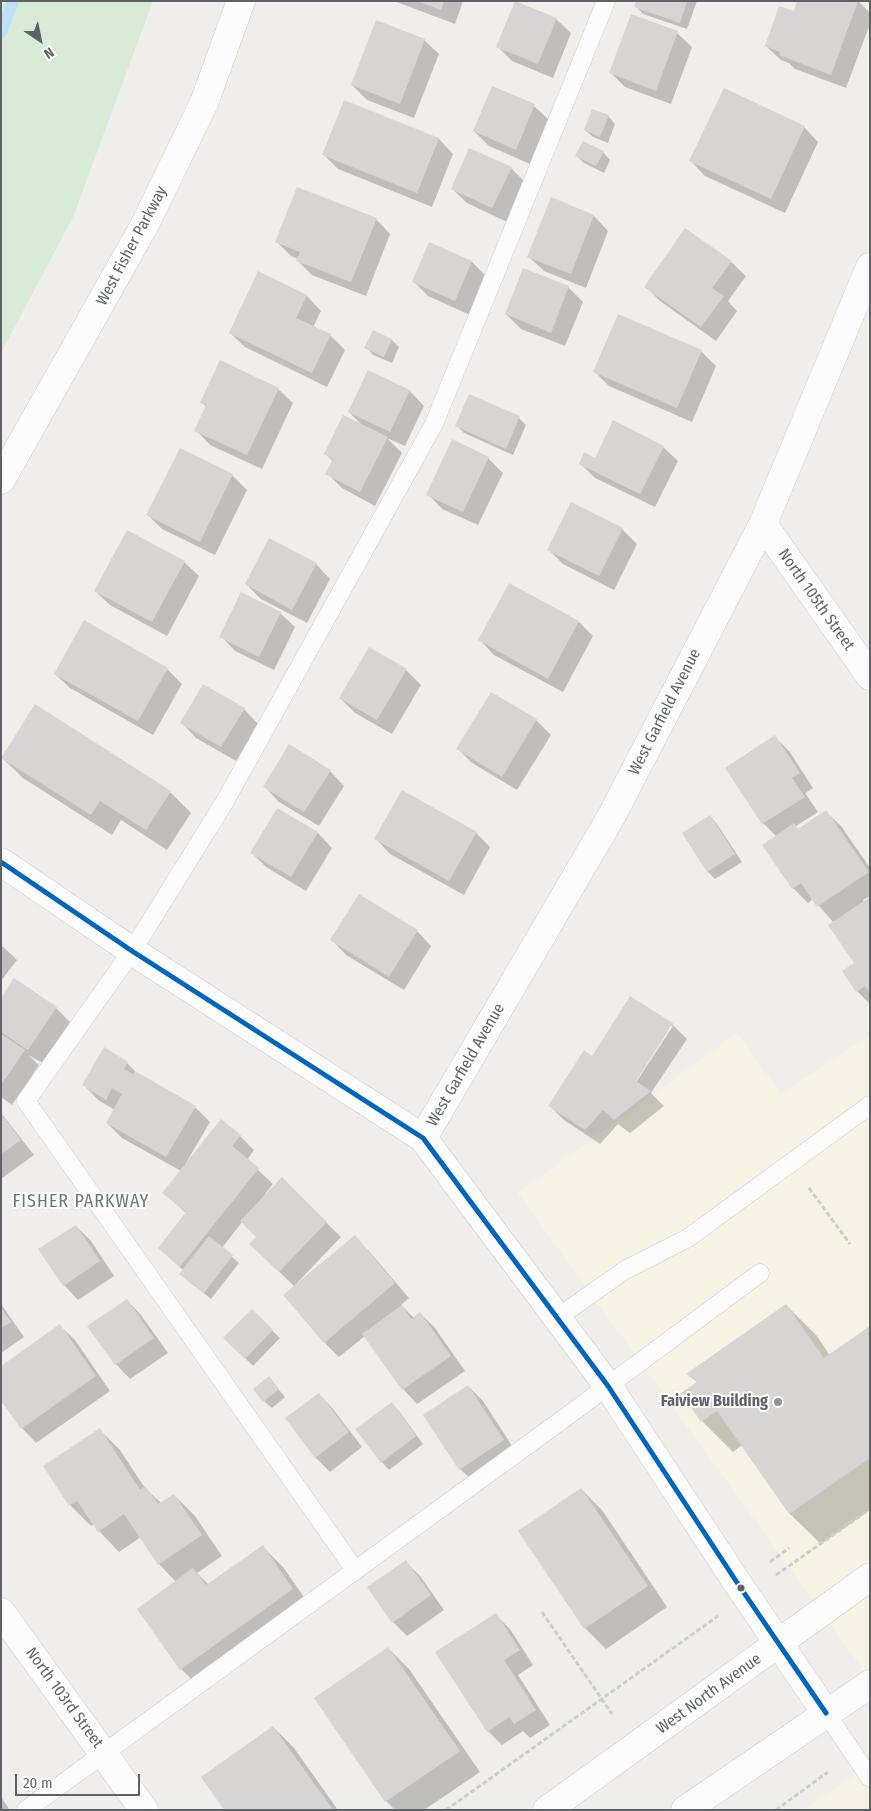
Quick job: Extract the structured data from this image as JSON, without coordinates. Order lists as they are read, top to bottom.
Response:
{
  "streets": {
    "street": [
      "West Fisher Parkway",
      "North 105th Street",
      "West Garfield Avenue",
      "West North Avenue",
      "North 103rd Street"
    ]
  },
  "crossings": [
    ["North 105th Street", "West Garfield Avenue"]
  ],
  "districts": ["FISHER PARKWAY"],
  "places": ["Faiview Building"],
  "scale_bar": "20 m",
  "north": "bottom right"
}
